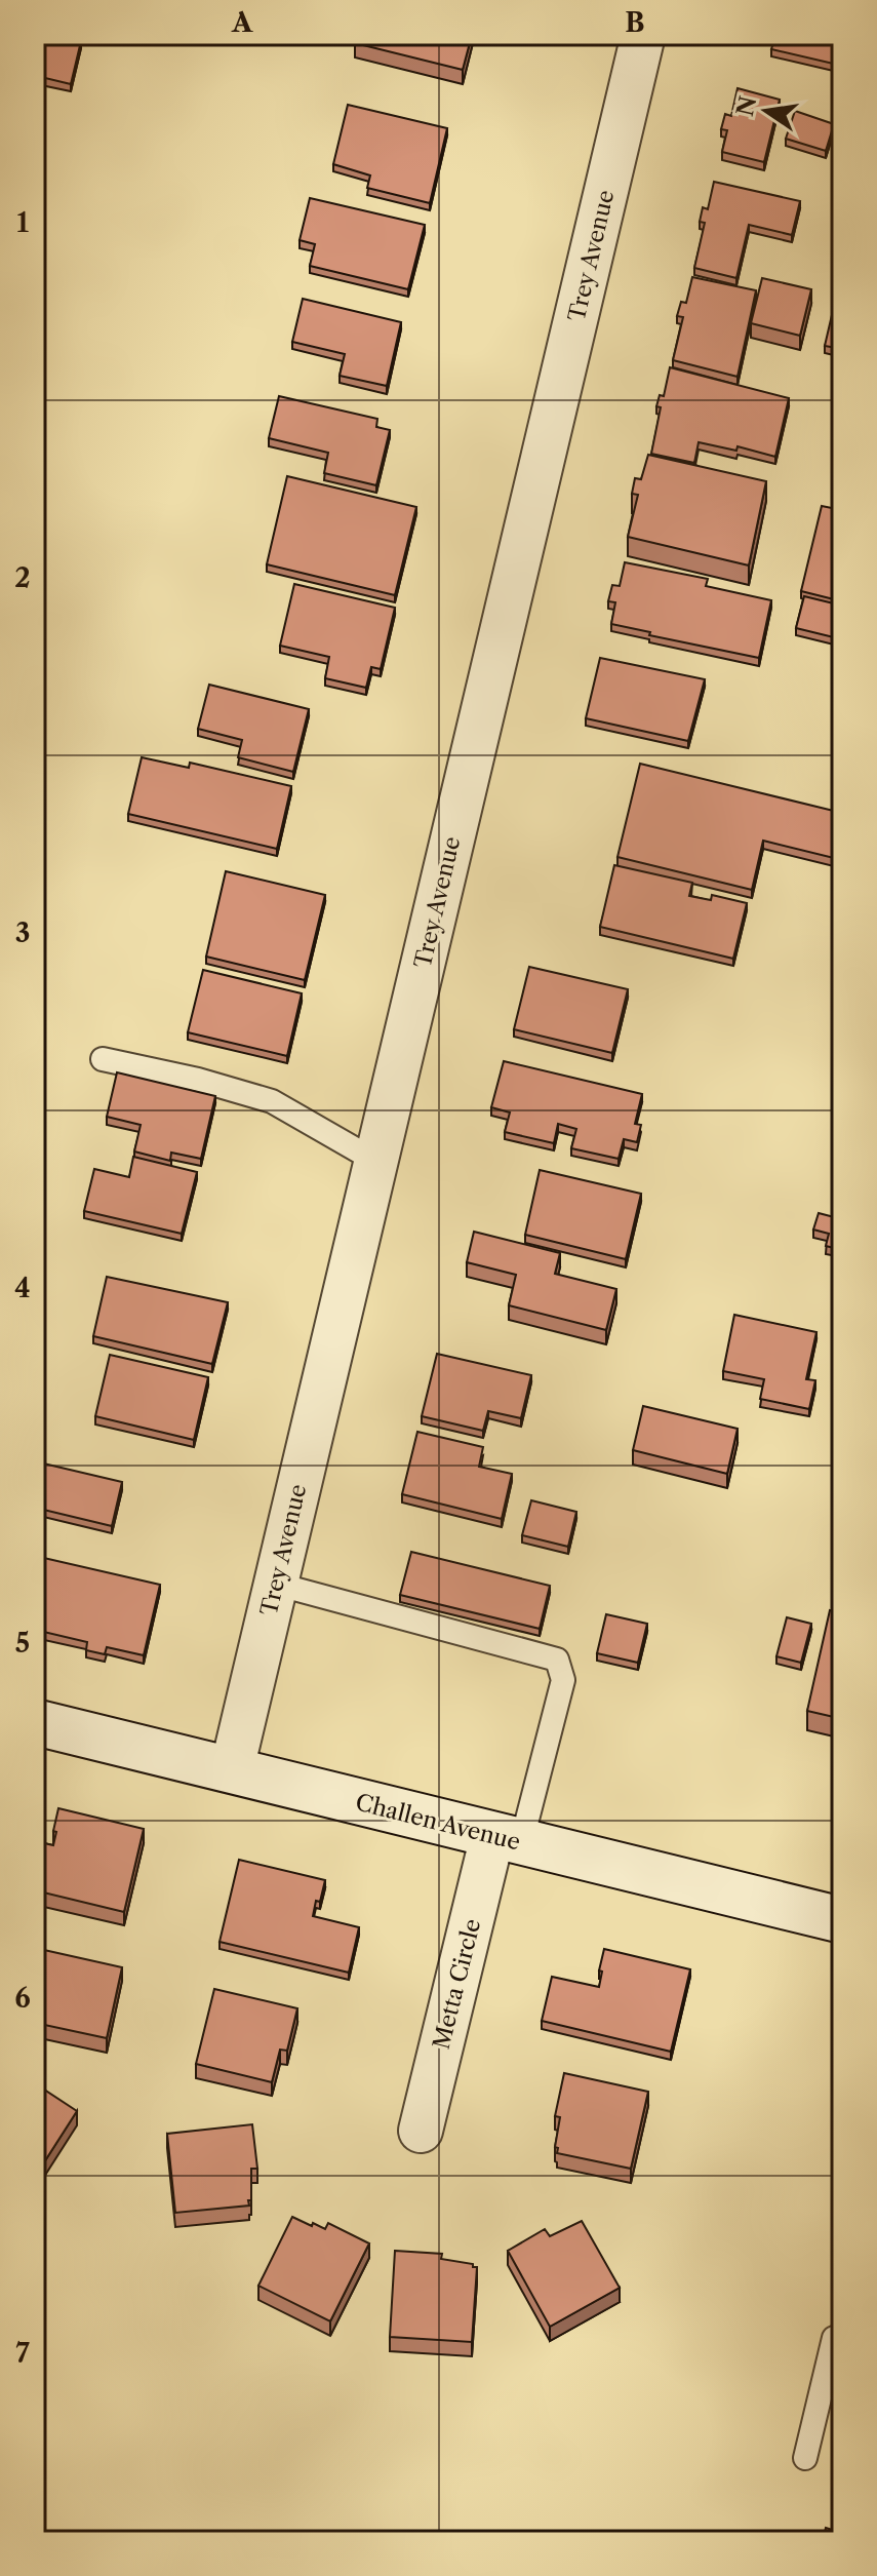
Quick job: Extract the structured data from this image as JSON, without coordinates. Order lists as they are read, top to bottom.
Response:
{
  "streets": {
    "street": ["Trey Avenue", "Challen Avenue", "Metta Circle"]
  },
  "crossings": [
    ["Trey Avenue", "Challen Avenue"],
    ["Challen Avenue", "Metta Circle"]
  ],
  "north": "left",
  "grid": {
    "columns": ["A", "B"],
    "rows": [
      "1",
      "2",
      "3",
      "4",
      "5",
      "6",
      "7"
    ]
  }
}
